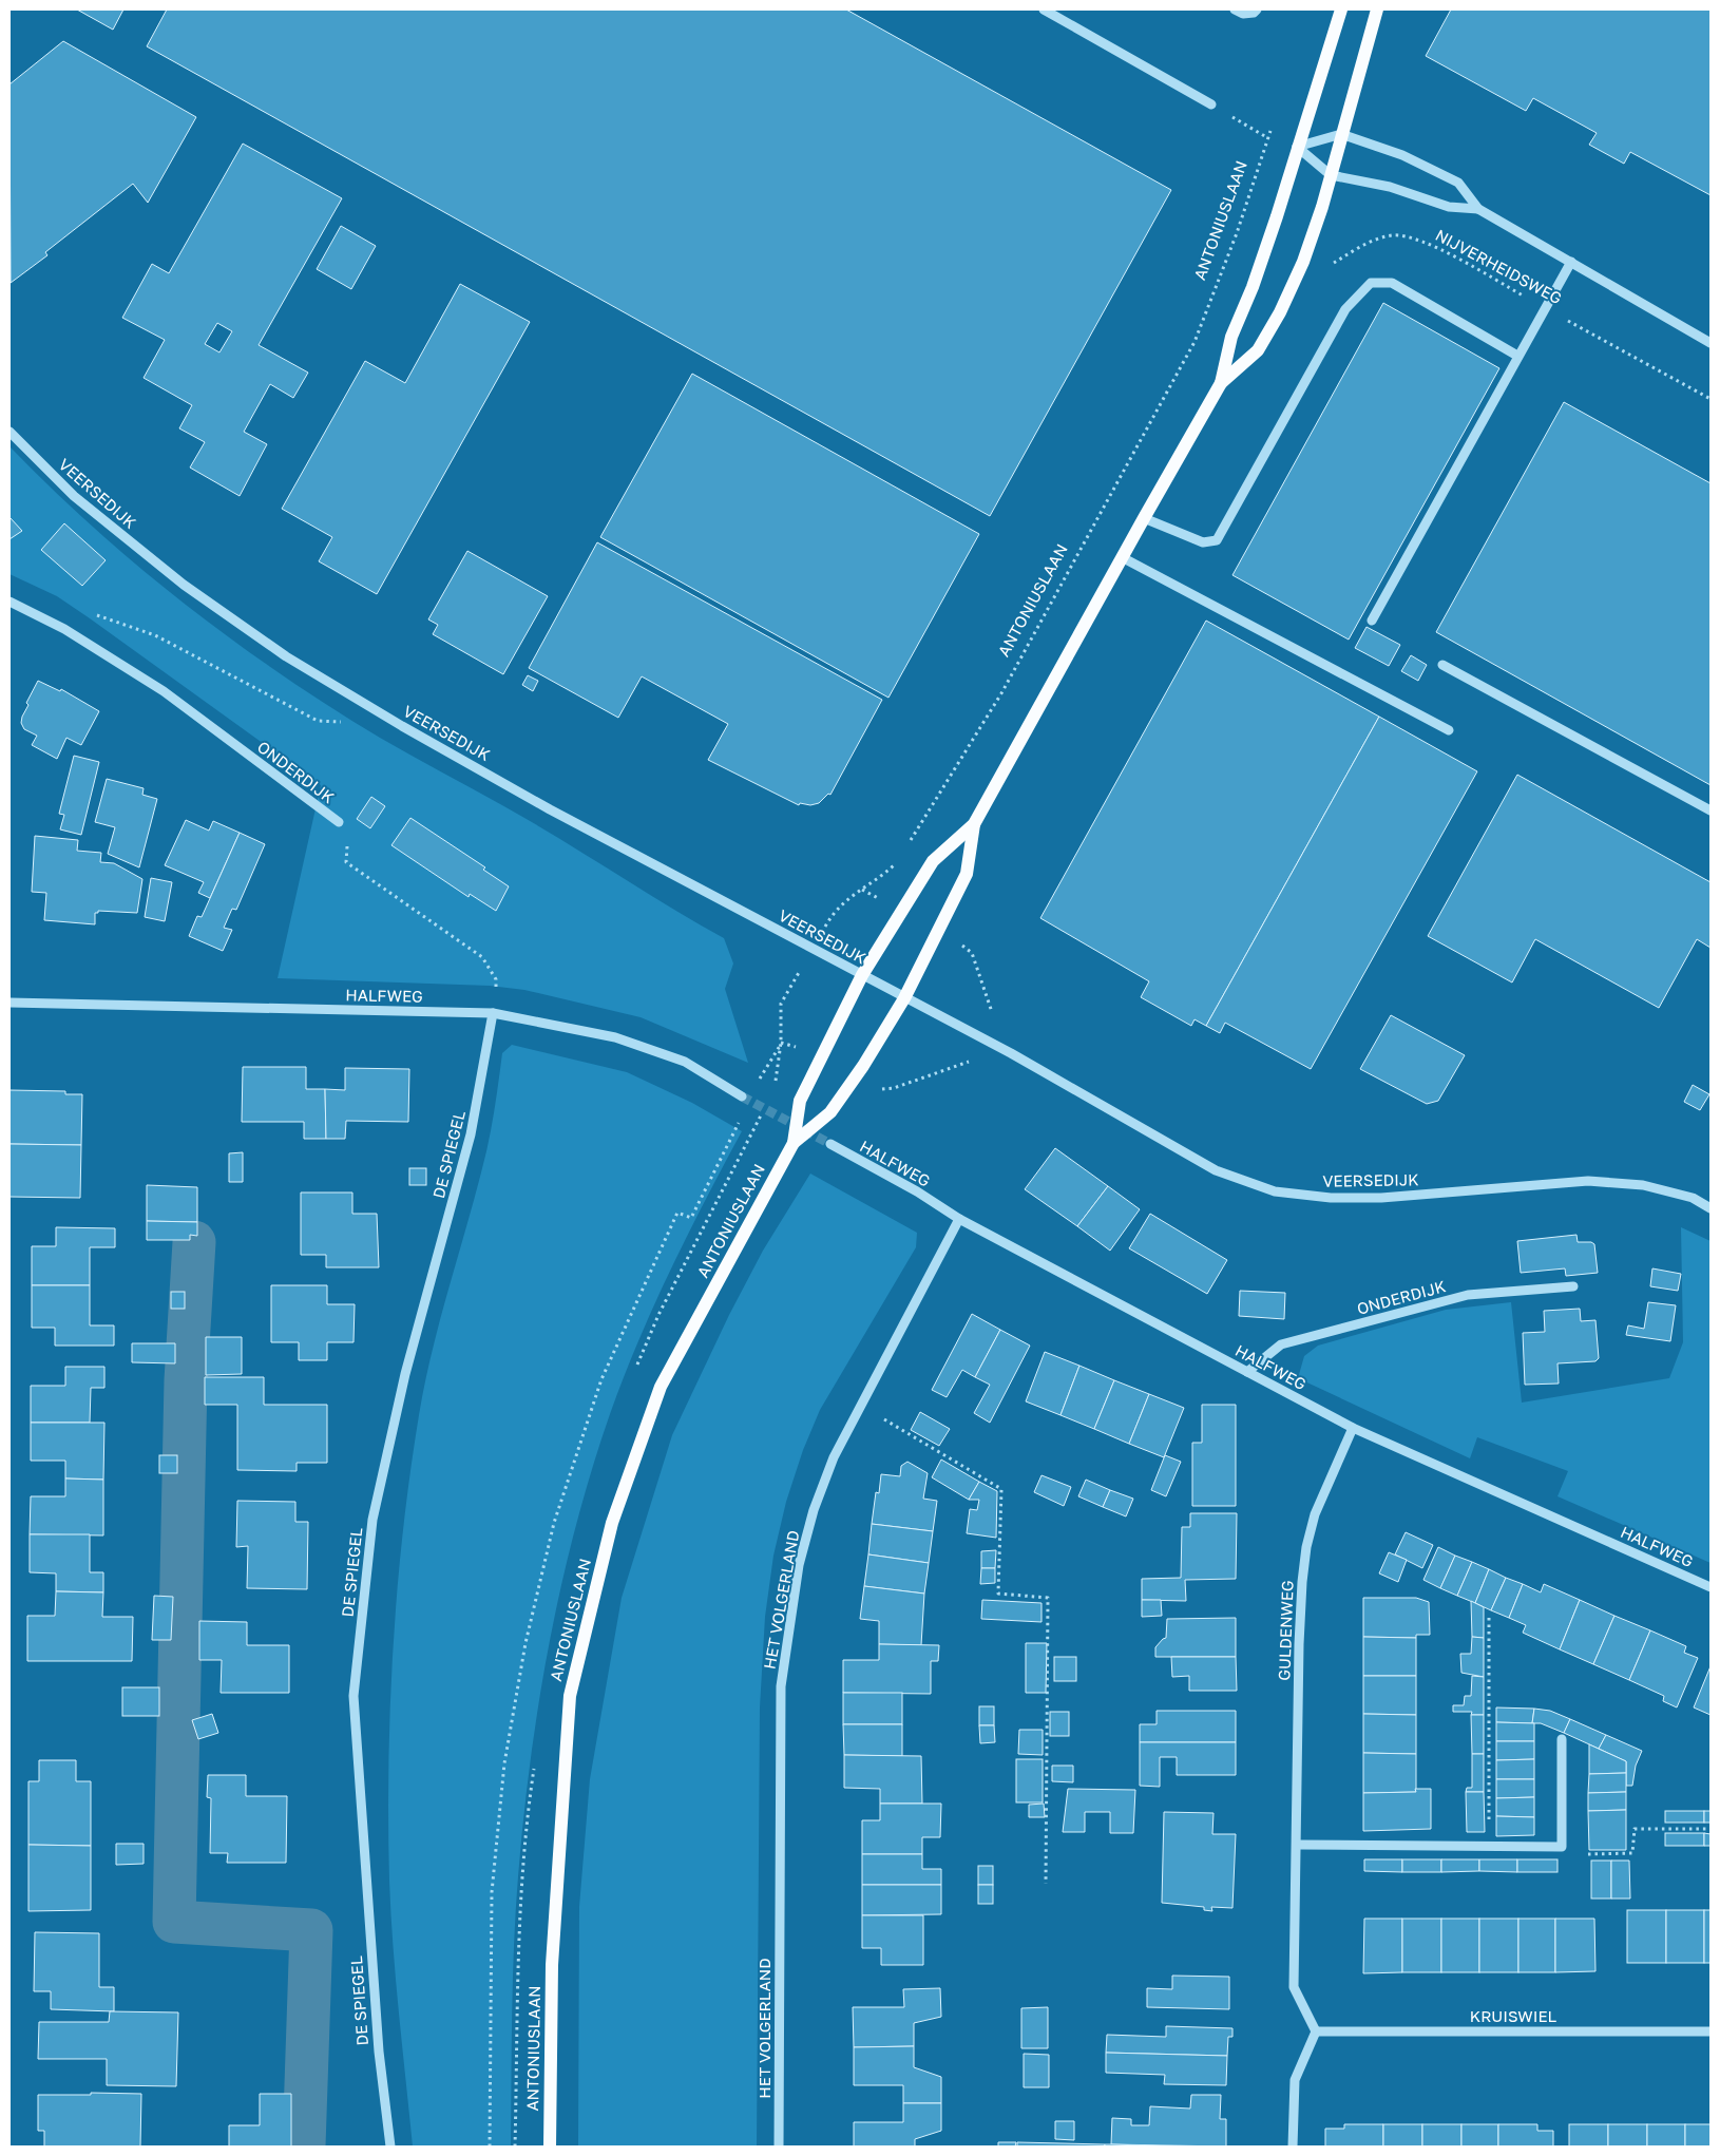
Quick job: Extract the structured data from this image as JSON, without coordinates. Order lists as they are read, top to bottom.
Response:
{
  "streets": {
    "main road": ["ANTONIUSLAAN"],
    "street": [
      "NIJVERHEIDSWEG",
      "VEERSEDIJK",
      "ONDERDIJK",
      "HALFWEG",
      "DE SPIEGEL",
      "HET VOLGERLAND",
      "GULDENWEG",
      "KRUISWIEL"
    ]
  },
  "crossings": [
    ["ANTONIUSLAAN", "NIJVERHEIDSWEG"],
    ["ANTONIUSLAAN", "VEERSEDIJK"],
    ["ONDERDIJK", "HALFWEG"],
    ["ONDERDIJK", "DE SPIEGEL"],
    ["HALFWEG", "DE SPIEGEL"],
    ["HALFWEG", "HET VOLGERLAND"],
    ["HALFWEG", "GULDENWEG"],
    ["GULDENWEG", "KRUISWIEL"]
  ]
}
